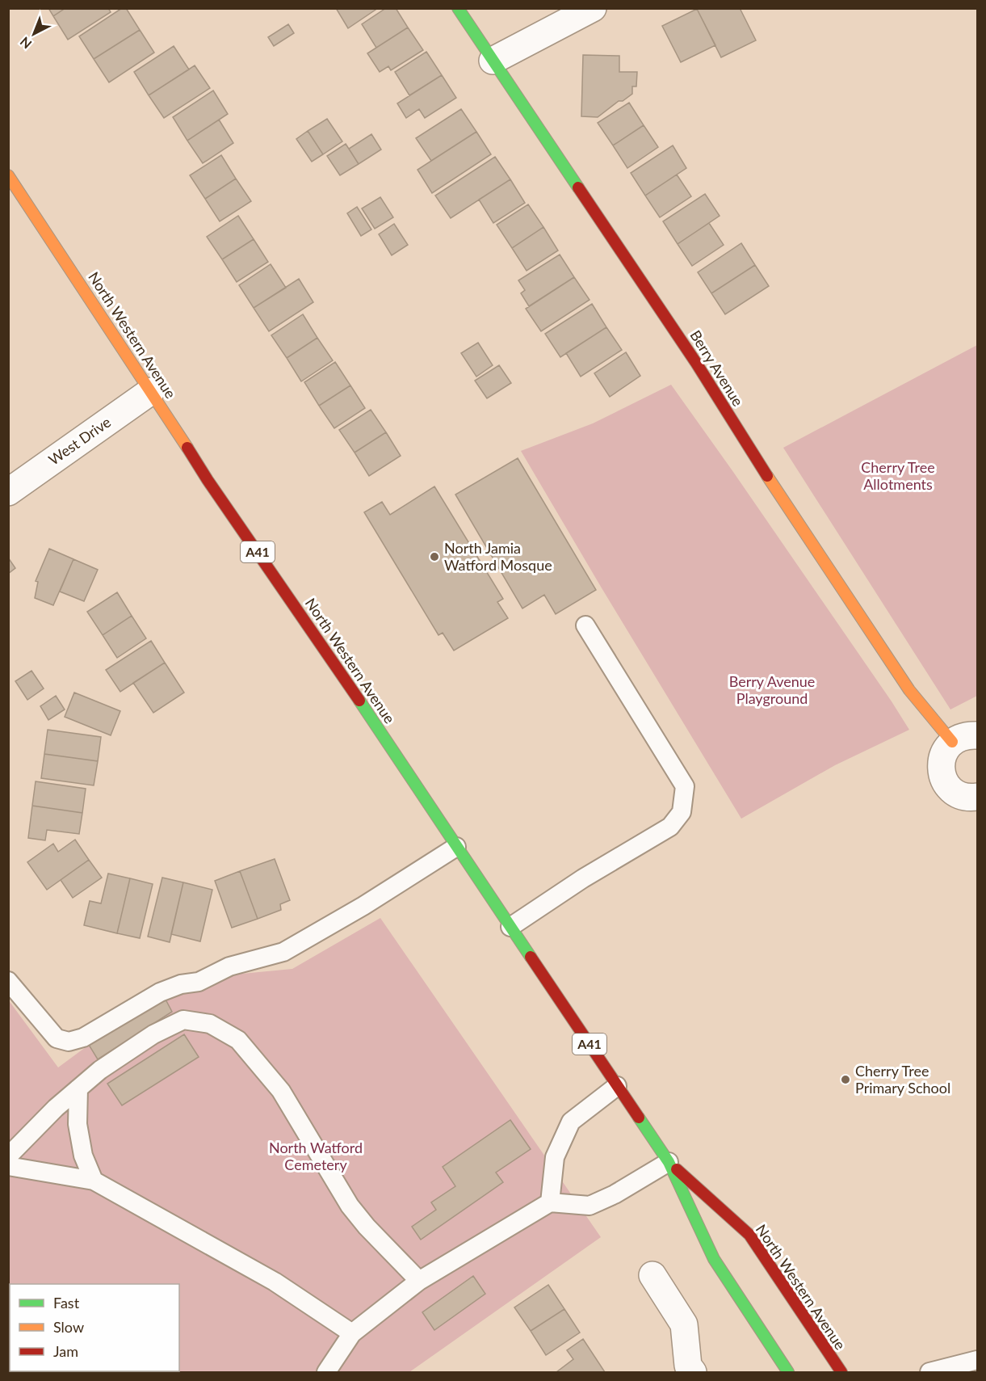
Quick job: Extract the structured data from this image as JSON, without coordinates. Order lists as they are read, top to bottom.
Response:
{
  "streets": {
    "main road": ["North Western Avenue", "Berry Avenue", "A41"],
    "street": ["West Drive"]
  },
  "crossings": [
    ["North Western Avenue", "West Drive"]
  ],
  "parks": ["Cherry Tree Allotments", "Berry Avenue Playground", "North Watford Cemetery"],
  "places": ["North Jamia Watford Mosque", "Cherry Tree Primary School"],
  "legend": ["Fast", "Slow", "Jam"],
  "north": "bottom left"
}
